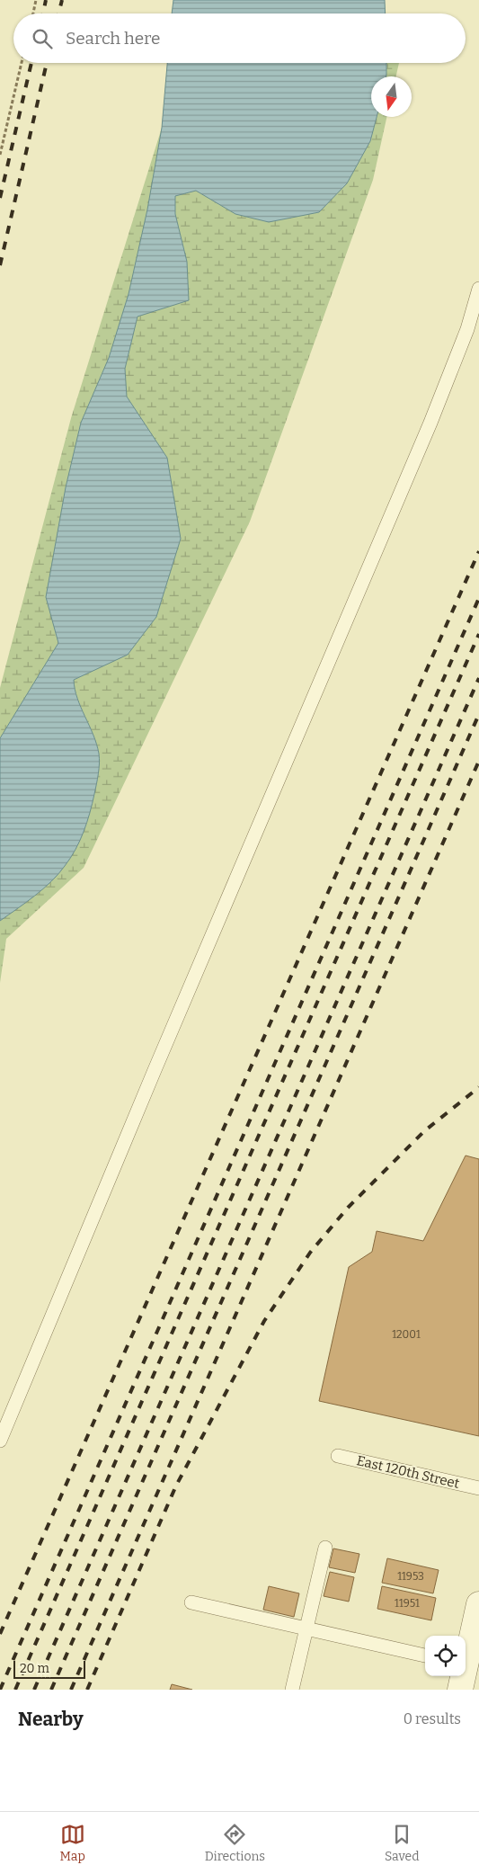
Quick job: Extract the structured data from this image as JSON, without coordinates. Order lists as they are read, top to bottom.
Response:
{
  "streets": {
    "lane": ["East 120th Street"]
  },
  "house_numbers": ["12001", "11953", "11951"],
  "scale_bar": "20 m",
  "north": "bottom",
  "page": {
    "search": "Search here",
    "scale": "20 m",
    "heading": ["Nearby", "0 results"],
    "nav": ["Map", "Directions", "Saved"]
  }
}
